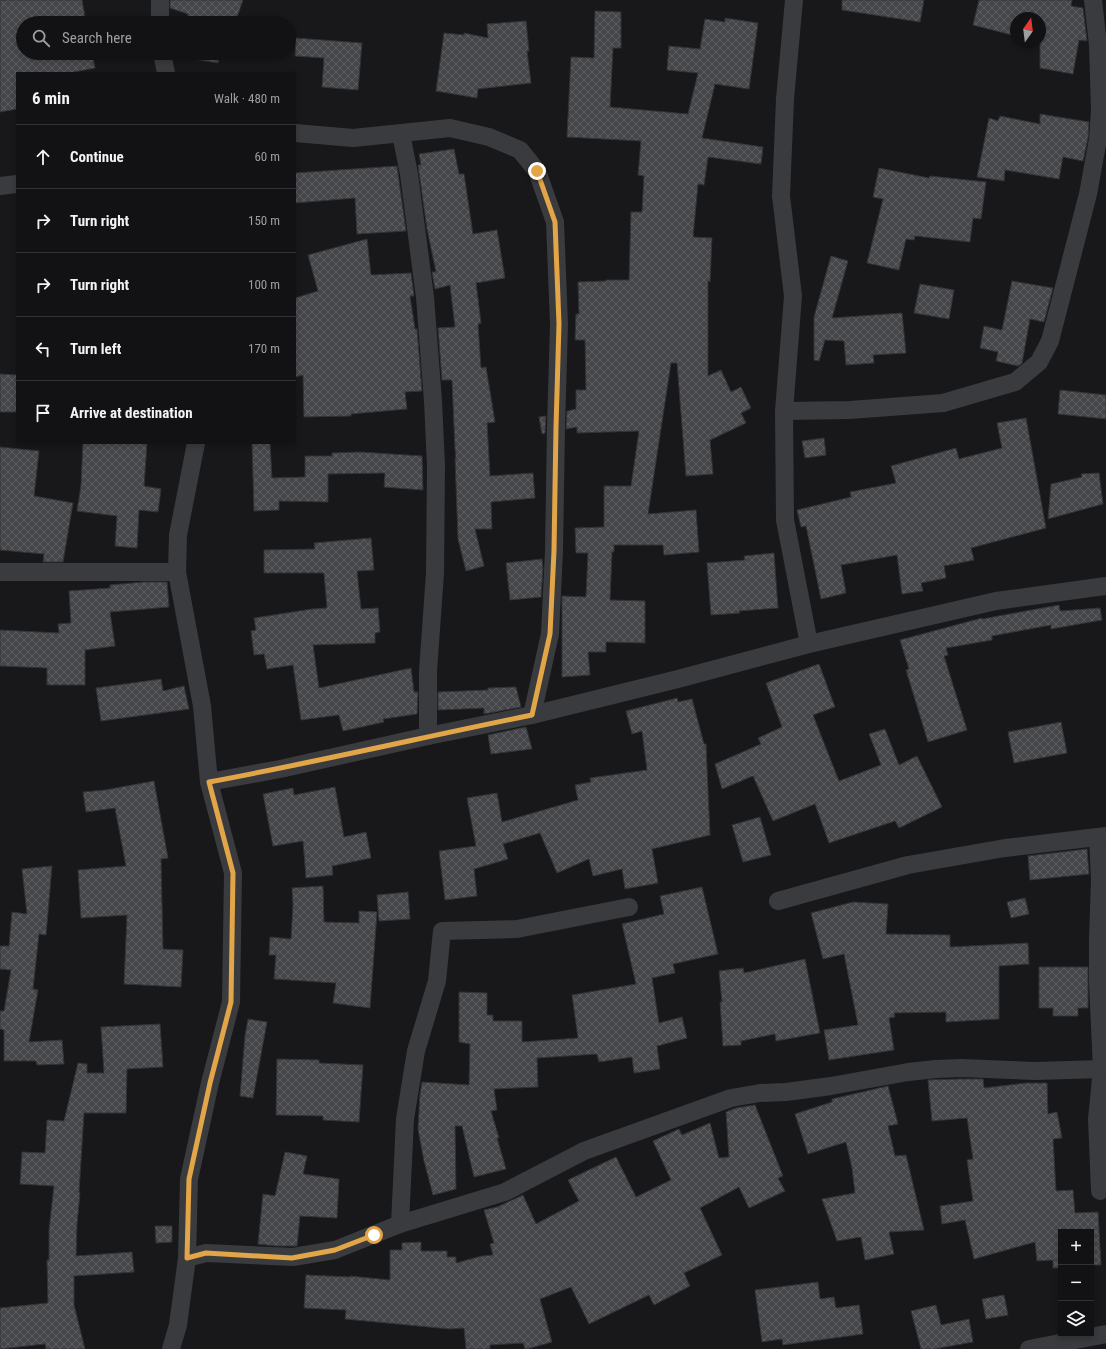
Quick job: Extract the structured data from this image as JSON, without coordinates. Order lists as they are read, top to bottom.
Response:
{
  "north": "top",
  "page": {
    "search": "Search here",
    "heading": ["6 min", "Walk · 480 m"],
    "list": [
      ["Continue", "60 m"],
      ["Turn right", "150 m"],
      ["Turn right", "100 m"],
      ["Turn left", "170 m"],
      "Arrive at destination"
    ],
    "map_buttons": ["+", "−"]
  }
}
